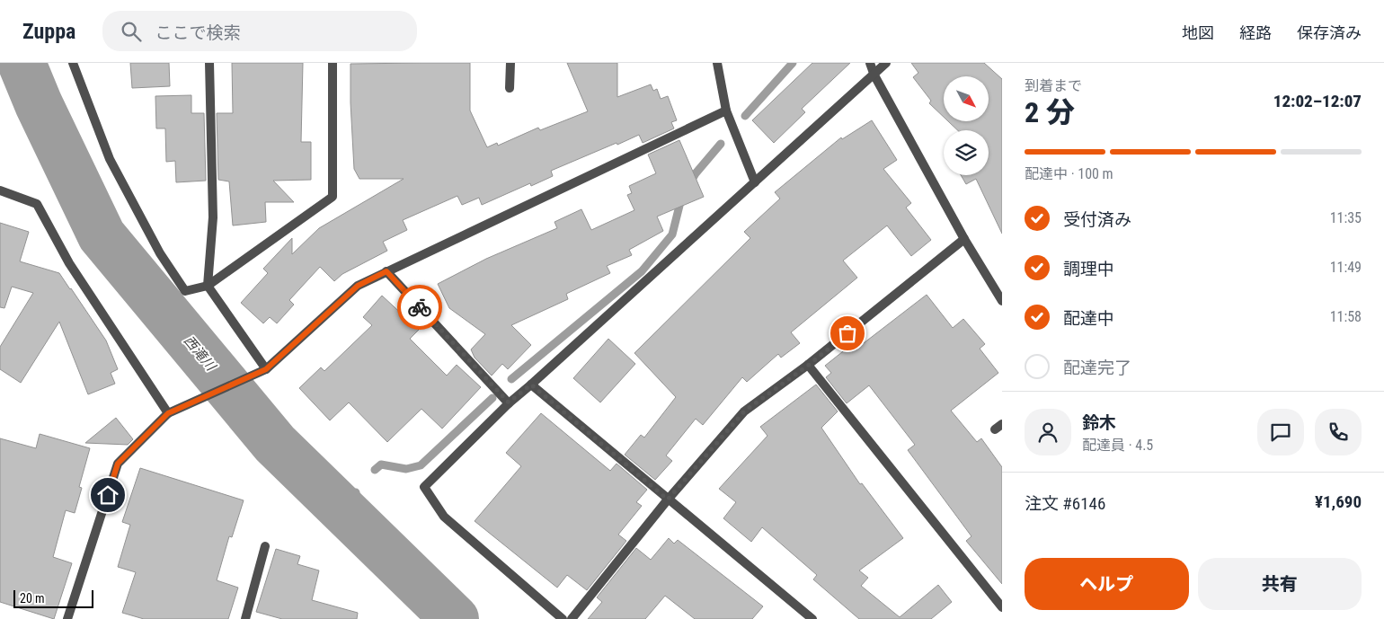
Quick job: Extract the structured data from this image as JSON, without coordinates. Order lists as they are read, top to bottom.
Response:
{
  "water": ["西滝川"],
  "scale_bar": "20 m",
  "north": "bottom right",
  "page": {
    "header": "Zuppa",
    "search": "ここで検索",
    "nav": ["地図", "経路", "保存済み"],
    "heading": ["2 分", "到着まで", "12:02–12:07"],
    "panel": [
      "鈴木",
      "配達員 · 4.5",
      "注文 #6146",
      "¥1,690"
    ],
    "bar": "配達中 · 100 m",
    "list": [
      ["受付済み", "11:35"],
      ["調理中", "11:49"],
      ["配達中", "11:58"],
      "配達完了"
    ],
    "buttons": ["ヘルプ", "共有"],
    "scale": "20 m"
  }
}
